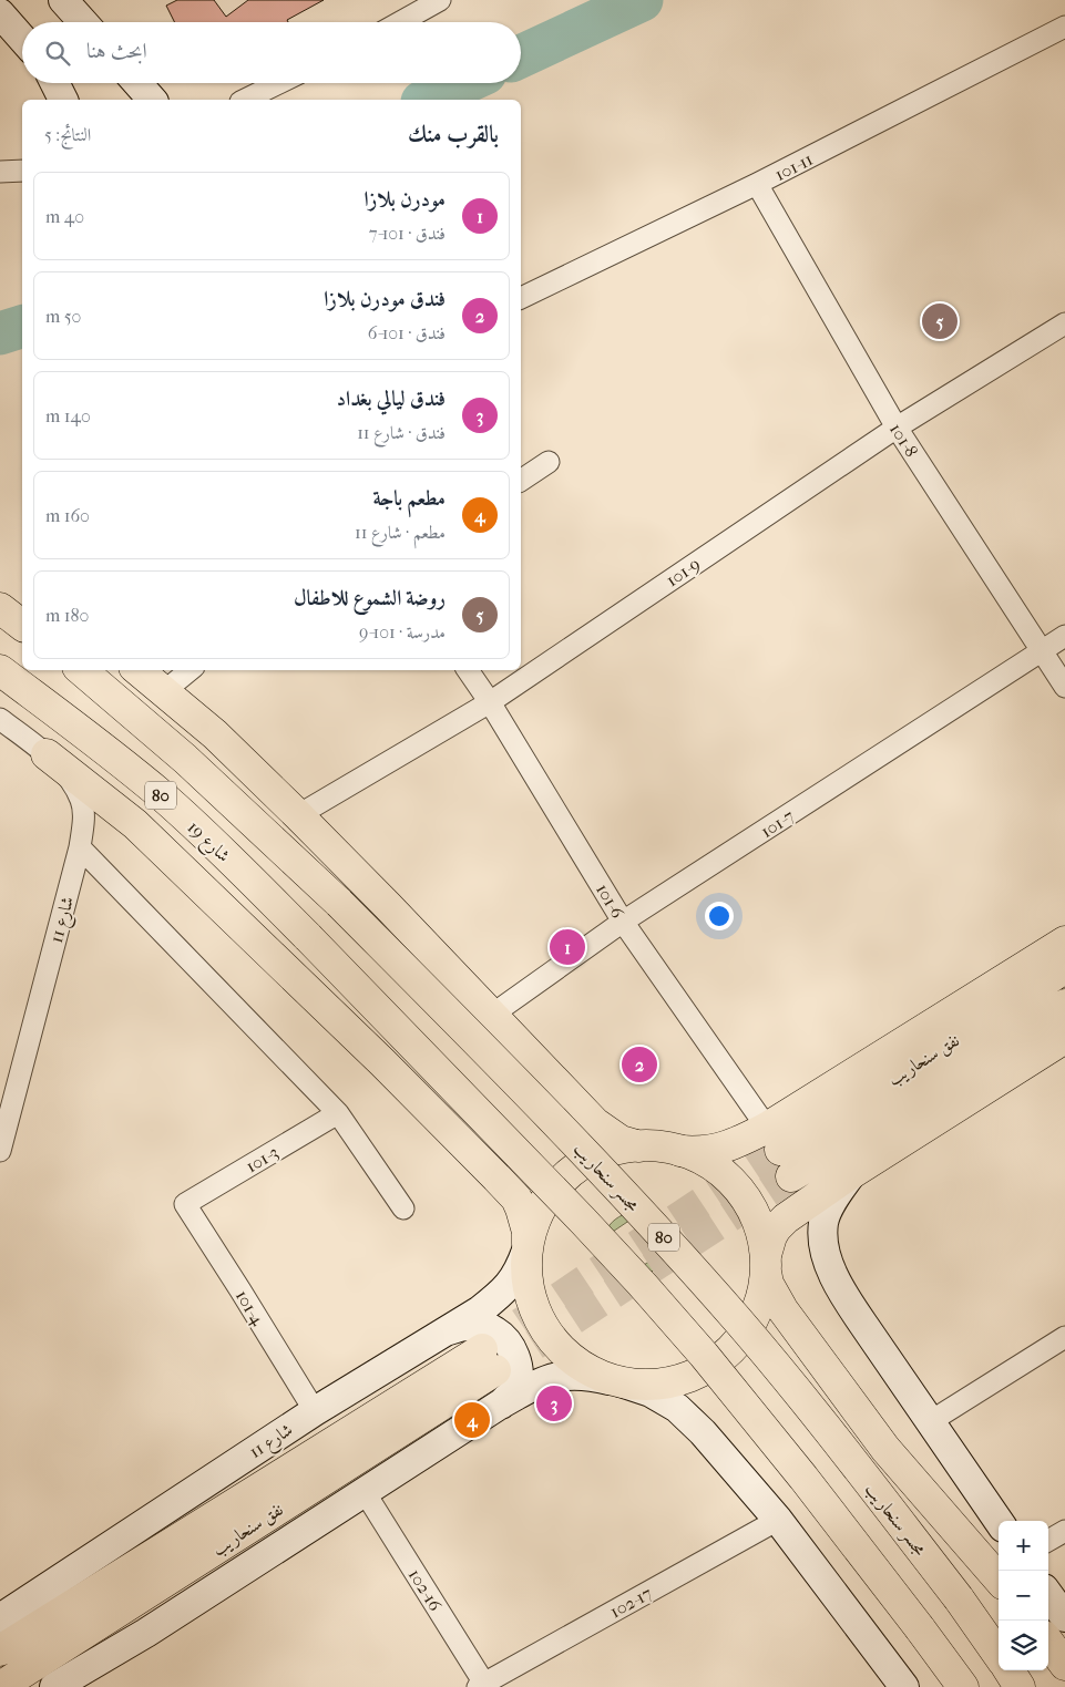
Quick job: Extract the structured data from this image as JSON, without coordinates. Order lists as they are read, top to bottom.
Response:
{
  "streets": {
    "main road": [
      "80",
      "شارع 19",
      "شارع 11",
      "نفق سنحاريب",
      "مجسر سنحاريب"
    ],
    "street": [
      "101-11",
      "101-8",
      "101-9",
      "101-7",
      "101-6",
      "101-3",
      "101-4",
      "102-16",
      "102-17"
    ]
  },
  "crossings": [
    ["101-11", "101-8"],
    ["101-8", "101-9"],
    ["101-8", "101-7"],
    ["101-9", "101-6"],
    ["101-7", "101-6"],
    ["101-6", "نفق سنحاريب"],
    ["شارع 11", "101-4"],
    ["101-3", "101-4"],
    ["102-16", "102-17"]
  ],
  "page": {
    "search": "ابحث هنا",
    "heading": ["بالقرب منك", "النتائج: 5"],
    "list": [
      {
        "mark": "1",
        "name": "مودرن بلازا",
        "note": "فندق · 101-7",
        "value": "40 m"
      },
      {
        "mark": "2",
        "name": "فندق مودرن بلازا",
        "note": "فندق · 101-6",
        "value": "50 m"
      },
      {
        "mark": "3",
        "name": "فندق ليالي بغداد",
        "note": "فندق · شارع 11",
        "value": "140 m"
      },
      {
        "mark": "4",
        "name": "مطعم باجة",
        "note": "مطعم · شارع 11",
        "value": "160 m"
      },
      {
        "mark": "5",
        "name": "روضة الشموع للاطفال",
        "note": "مدرسة · 101-9",
        "value": "180 m"
      }
    ],
    "pins": [
      "5",
      "1",
      "2",
      "3",
      "4"
    ],
    "map_buttons": ["+", "−"]
  }
}
